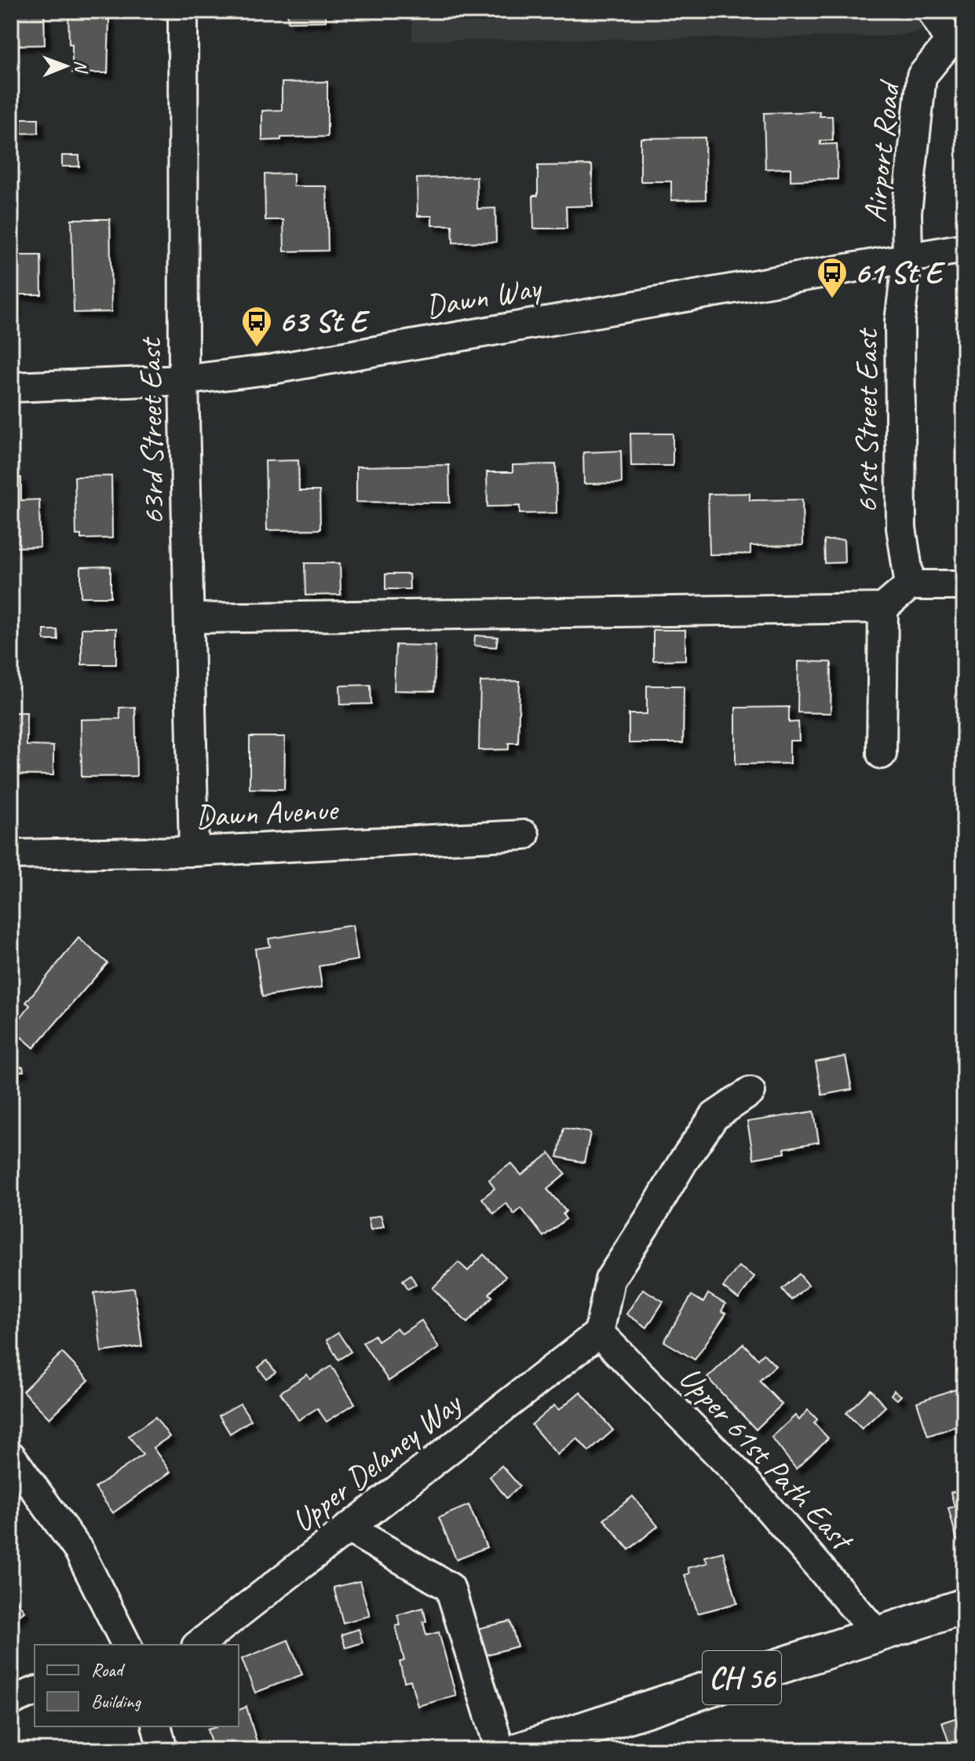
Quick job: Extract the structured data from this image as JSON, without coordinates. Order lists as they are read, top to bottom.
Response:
{
  "streets": {
    "main road": ["CH 56"],
    "street": [
      "Airport Road",
      "Dawn Way",
      "61st Street East",
      "63rd Street East",
      "Dawn Avenue",
      "Upper 61st Path East",
      "Upper Delaney Way"
    ]
  },
  "crossings": [
    ["Airport Road", "Dawn Way"],
    ["Airport Road", "61st Street East"],
    ["Dawn Way", "61st Street East"],
    ["Dawn Way", "63rd Street East"],
    ["63rd Street East", "Dawn Avenue"],
    ["Upper 61st Path East", "Upper Delaney Way"],
    ["Upper 61st Path East", "CH 56"]
  ],
  "places": {
    "bus stop": ["61 St E", "63 St E"]
  },
  "legend": ["Road", "Building"],
  "north": "right"
}
